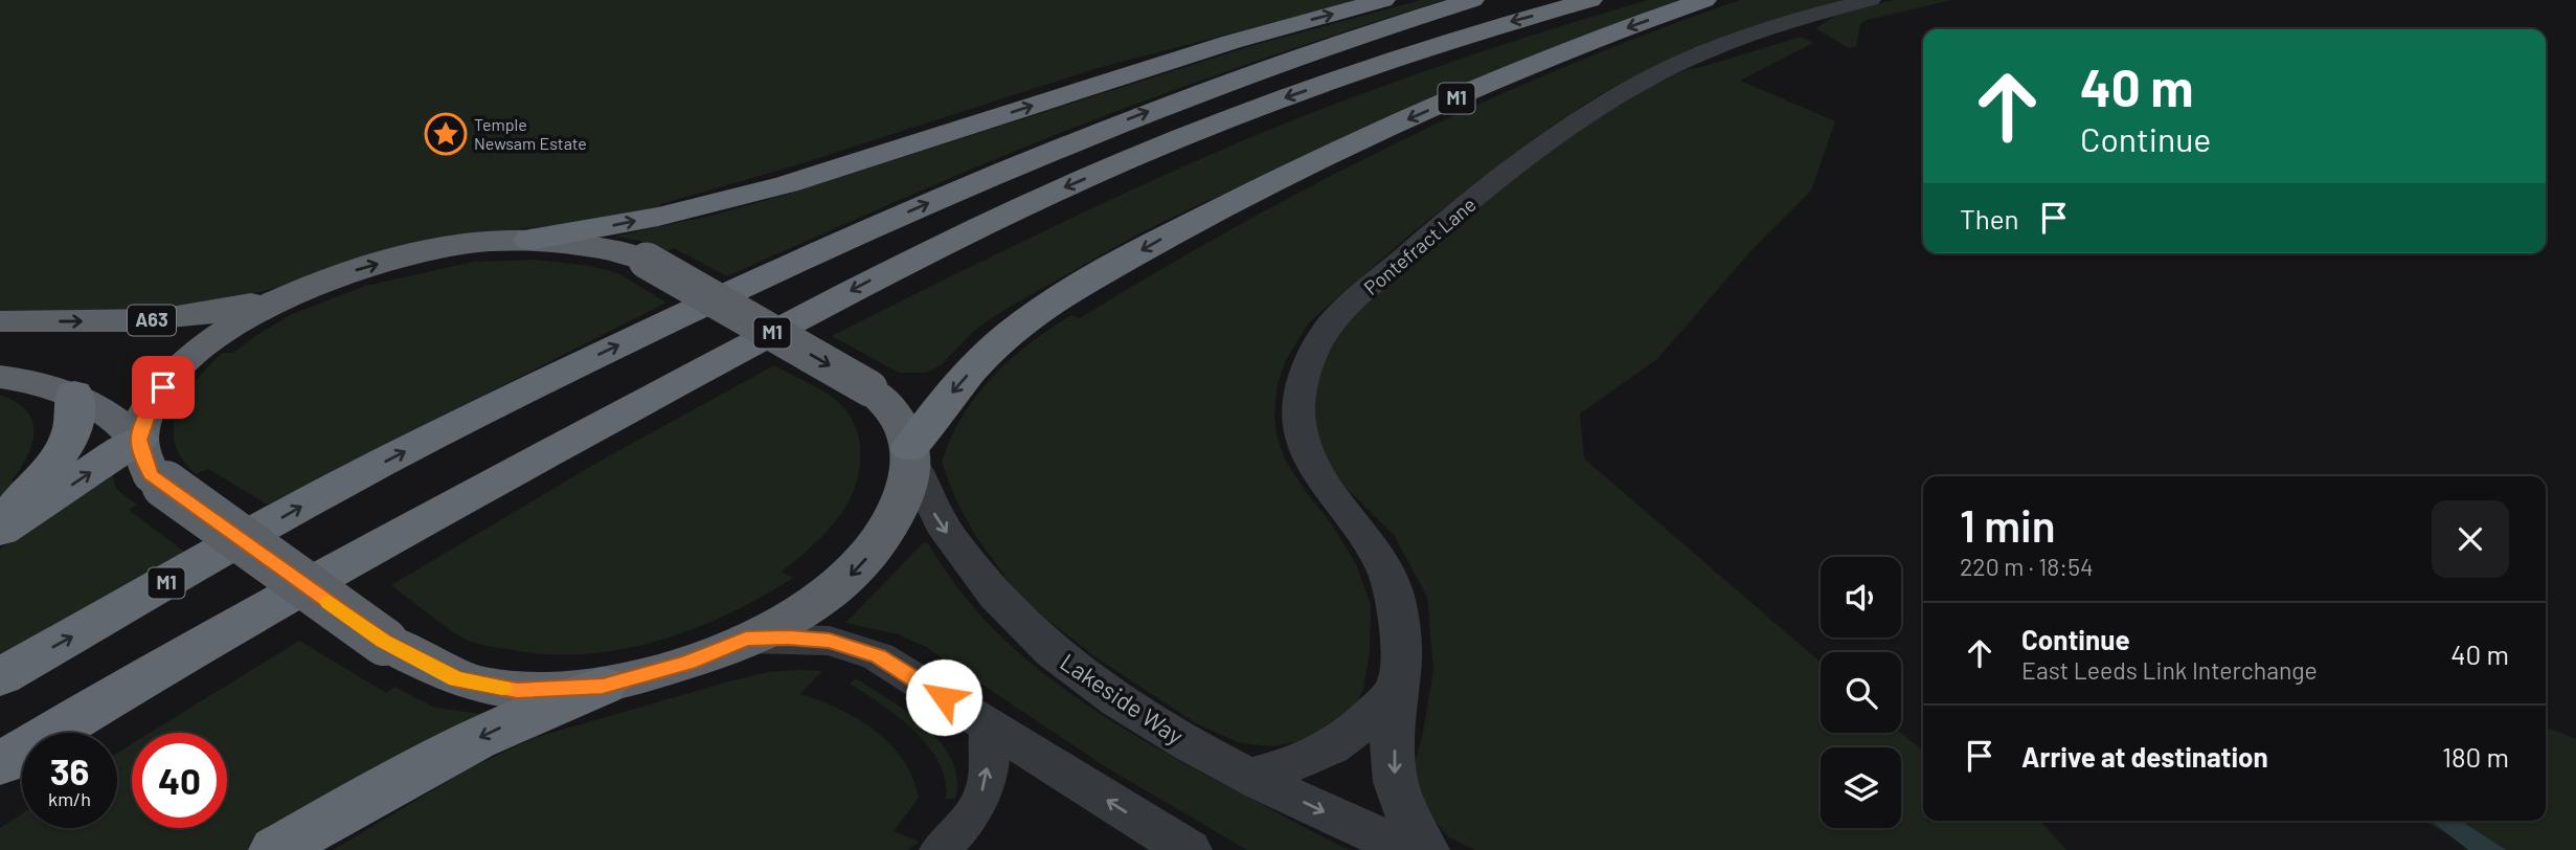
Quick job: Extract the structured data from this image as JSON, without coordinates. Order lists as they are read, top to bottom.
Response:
{
  "streets": {
    "highway": ["M1", "A63"],
    "street": ["Pontefract Lane", "Lakeside Way"]
  },
  "crossings": [
    ["M1", "Lakeside Way"]
  ],
  "places": {
    "place": ["Temple Newsam Estate"]
  },
  "page": {
    "turn": ["40 m", "Continue"],
    "then": "Then",
    "heading": ["1 min", "220 m · 18:54"],
    "list": [
      {
        "name": "Continue",
        "note": "East Leeds Link Interchange",
        "value": "40 m"
      },
      {
        "name": "Arrive at destination",
        "value": "180 m"
      }
    ],
    "speed": "36 km/h",
    "limit": "40"
  }
}
